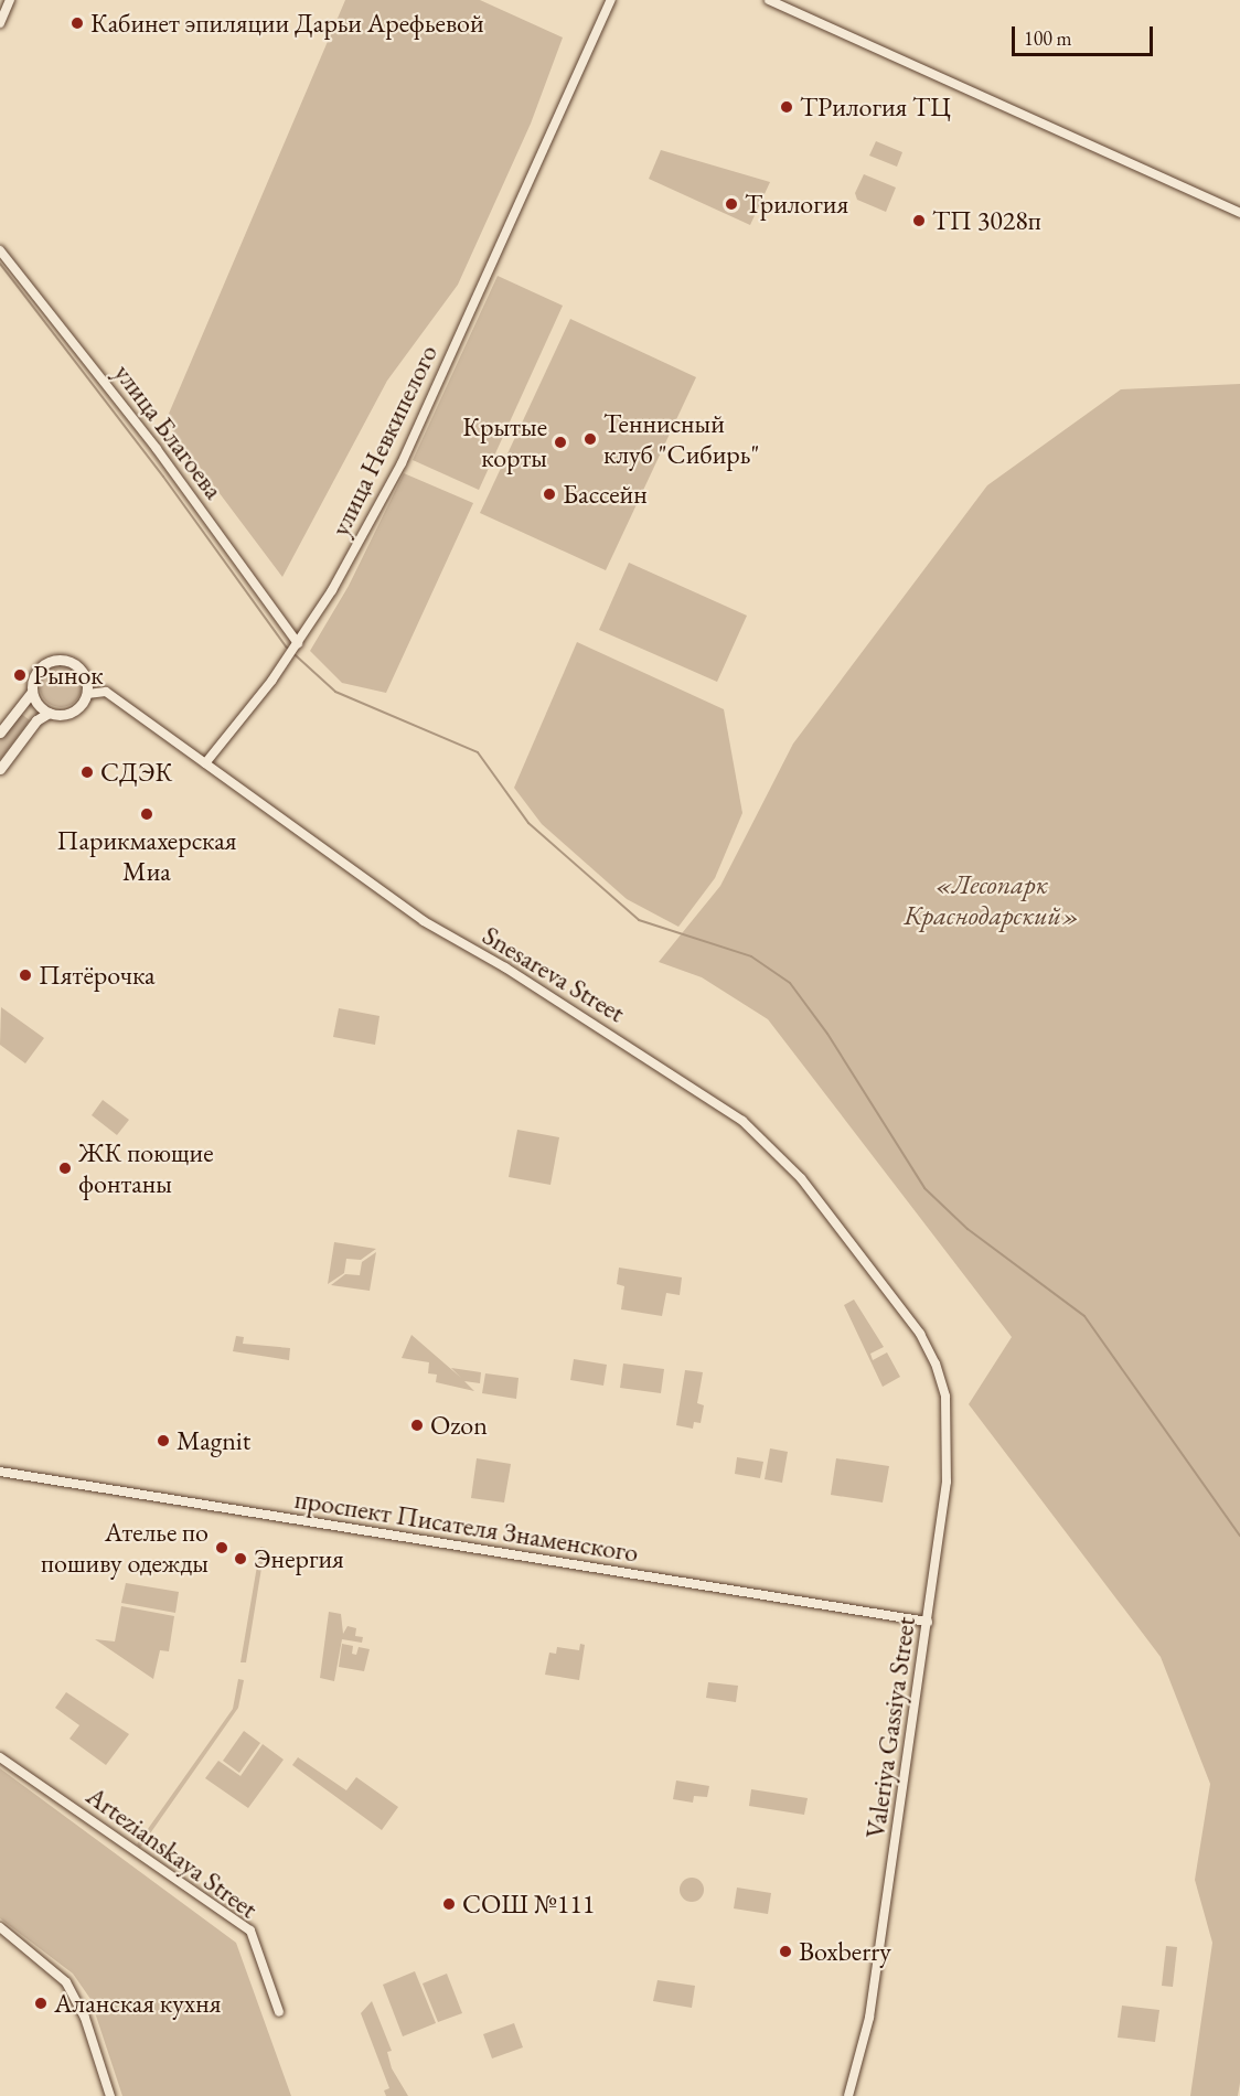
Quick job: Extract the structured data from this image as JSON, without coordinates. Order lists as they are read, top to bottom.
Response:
{
  "streets": {
    "street": [
      "улица Благоева",
      "улица Невкипелого",
      "Snesareva Street",
      "проспект Писателя Знаменского",
      "Valeriya Gassiya Street",
      "Artezianskaya Street"
    ]
  },
  "crossings": [
    ["улица Благоева", "улица Невкипелого"],
    ["улица Невкипелого", "Snesareva Street"],
    ["Snesareva Street", "Valeriya Gassiya Street"],
    ["проспект Писателя Знаменского", "Valeriya Gassiya Street"]
  ],
  "parks": ["«Лесопарк Краснодарский»"],
  "places": [
    "Кабинет эпиляции Дарьи Арефьевой",
    "ТРилогия ТЦ",
    "Трилогия",
    "ТП 3028п",
    "Теннисный клуб \"Сибирь\"",
    "Крытые корты",
    "Бассейн",
    "Рынок",
    "СДЭК",
    "Парикмахерская Миа",
    "Пятёрочка",
    "ЖК поющие фонтаны",
    "Ozon",
    "Magnit",
    "Ателье по пошиву одежды",
    "Энергия",
    "СОШ №111",
    "Boxberry",
    "Аланская кухня"
  ],
  "scale_bar": "100 m"
}
